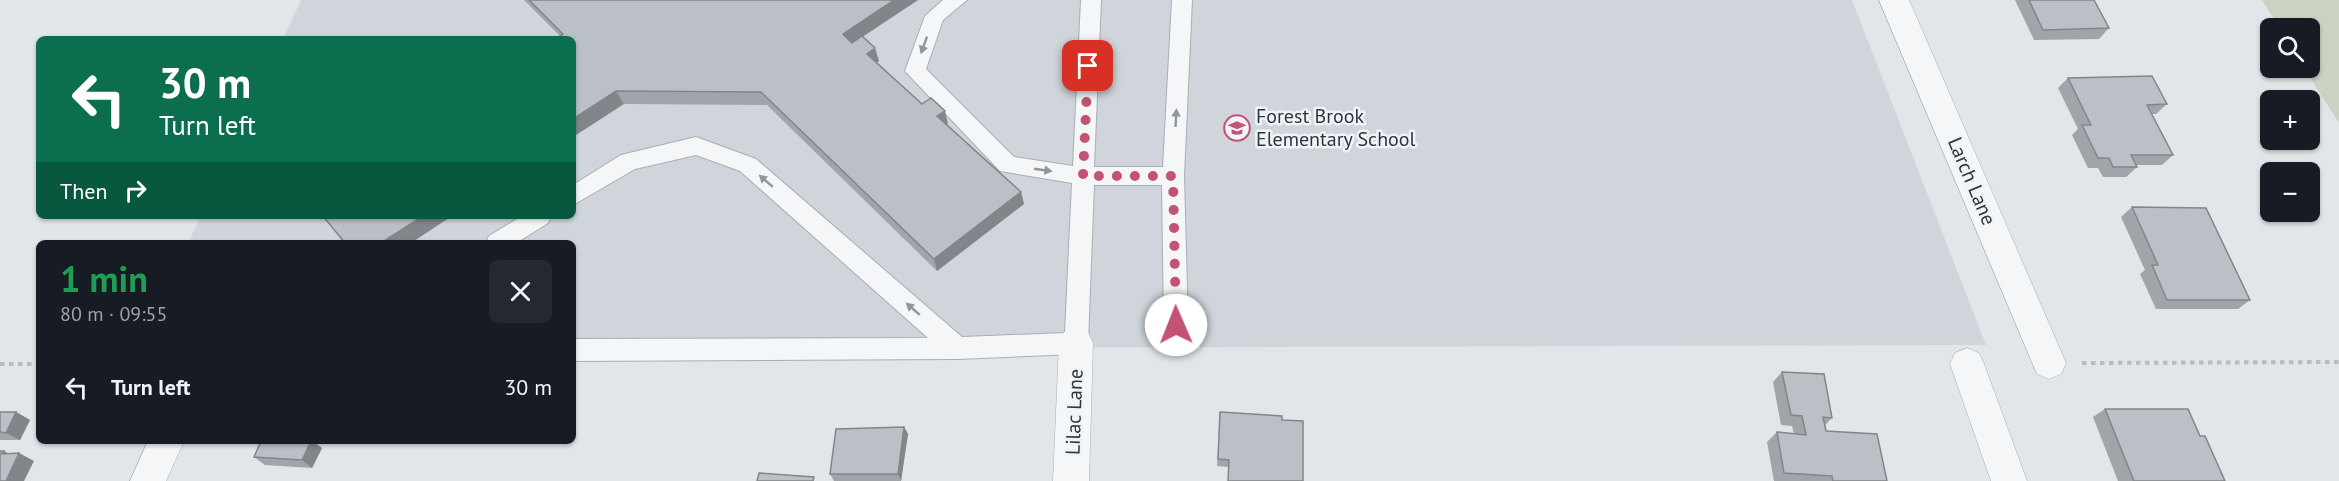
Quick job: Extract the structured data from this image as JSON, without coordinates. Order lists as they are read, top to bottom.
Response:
{
  "streets": {
    "street": ["Larch Lane", "Lilac Lane"]
  },
  "places": {
    "school or university": ["Forest Brook Elementary School"]
  },
  "page": {
    "map_buttons": ["+", "−"],
    "turn": ["30 m", "Turn left"],
    "then": "Then",
    "heading": ["1 min", "80 m · 09:55"],
    "list": [
      {
        "name": "Turn left",
        "value": "30 m"
      }
    ]
  }
}
